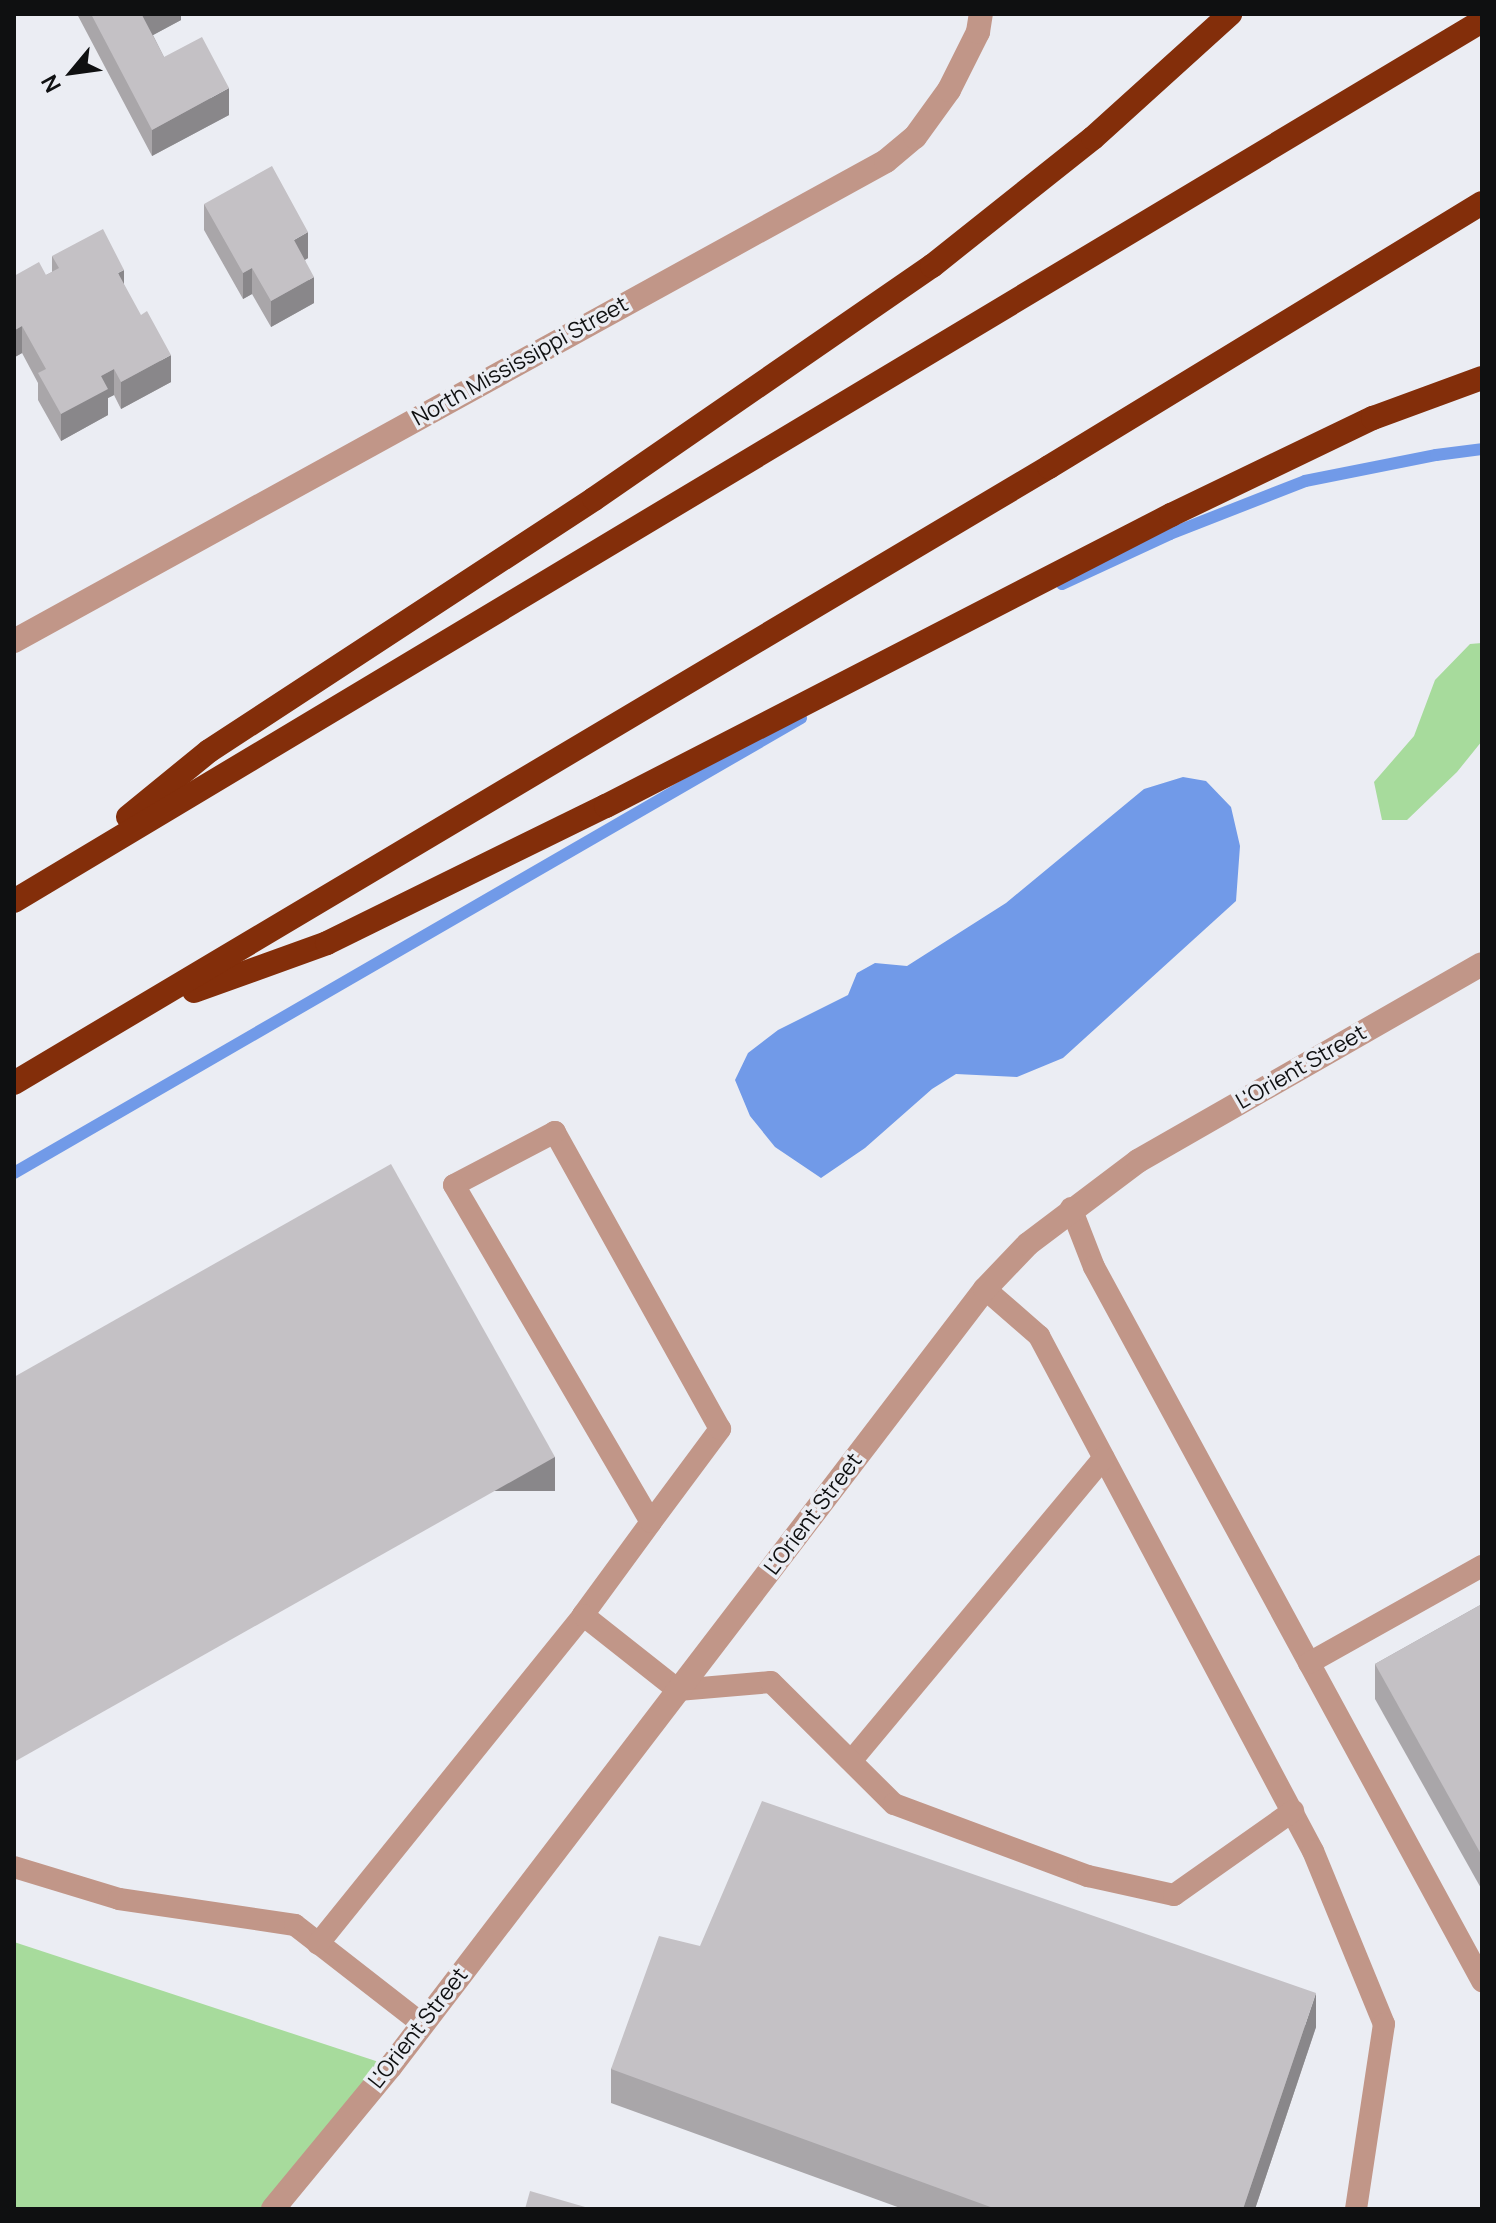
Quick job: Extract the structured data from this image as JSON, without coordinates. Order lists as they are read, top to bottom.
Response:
{
  "streets": {
    "street": ["North Mississippi Street", "L'Orient Street"]
  },
  "north": "bottom left"
}
